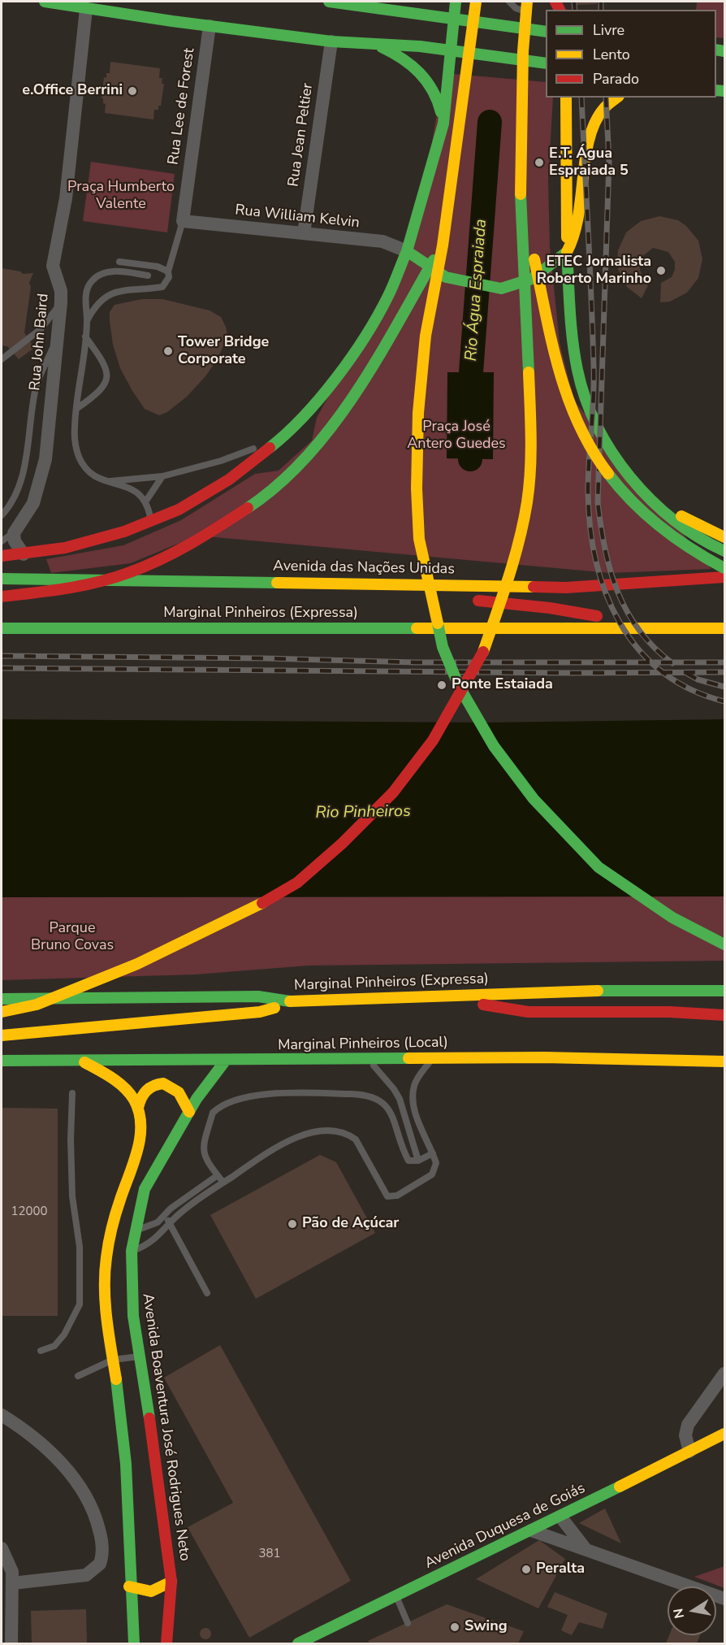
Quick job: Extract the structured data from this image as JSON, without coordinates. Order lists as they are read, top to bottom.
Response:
{
  "streets": {
    "main road": [
      "Avenida das Nações Unidas",
      "Marginal Pinheiros (Expressa)",
      "Marginal Pinheiros (Local)",
      "Avenida Boaventura José Rodrigues Neto",
      "Avenida Duquesa de Goiás"
    ],
    "street": [
      "Rua Lee de Forest",
      "Rua Jean Peltier",
      "Rua William Kelvin",
      "Rua John Baird"
    ]
  },
  "crossings": [
    ["Rua Lee de Forest", "Rua William Kelvin"],
    ["Rua Jean Peltier", "Rua William Kelvin"],
    ["Marginal Pinheiros (Local)", "Avenida Boaventura José Rodrigues Neto"]
  ],
  "water": ["Rio Água Espraiada", "Rio Pinheiros"],
  "parks": ["Praça Humberto Valente", "Praça José Antero Guedes", "Parque Bruno Covas"],
  "places": [
    "e.Office Berrini",
    "E.T. Água Espraiada 5",
    "ETEC Jornalista Roberto Marinho",
    "Tower Bridge Corporate",
    "Ponte Estaiada",
    "Pão de Açúcar",
    "Peralta",
    "Swing"
  ],
  "house_numbers": ["12000", "381"],
  "legend": ["Livre", "Lento", "Parado"],
  "north": "left"
}
